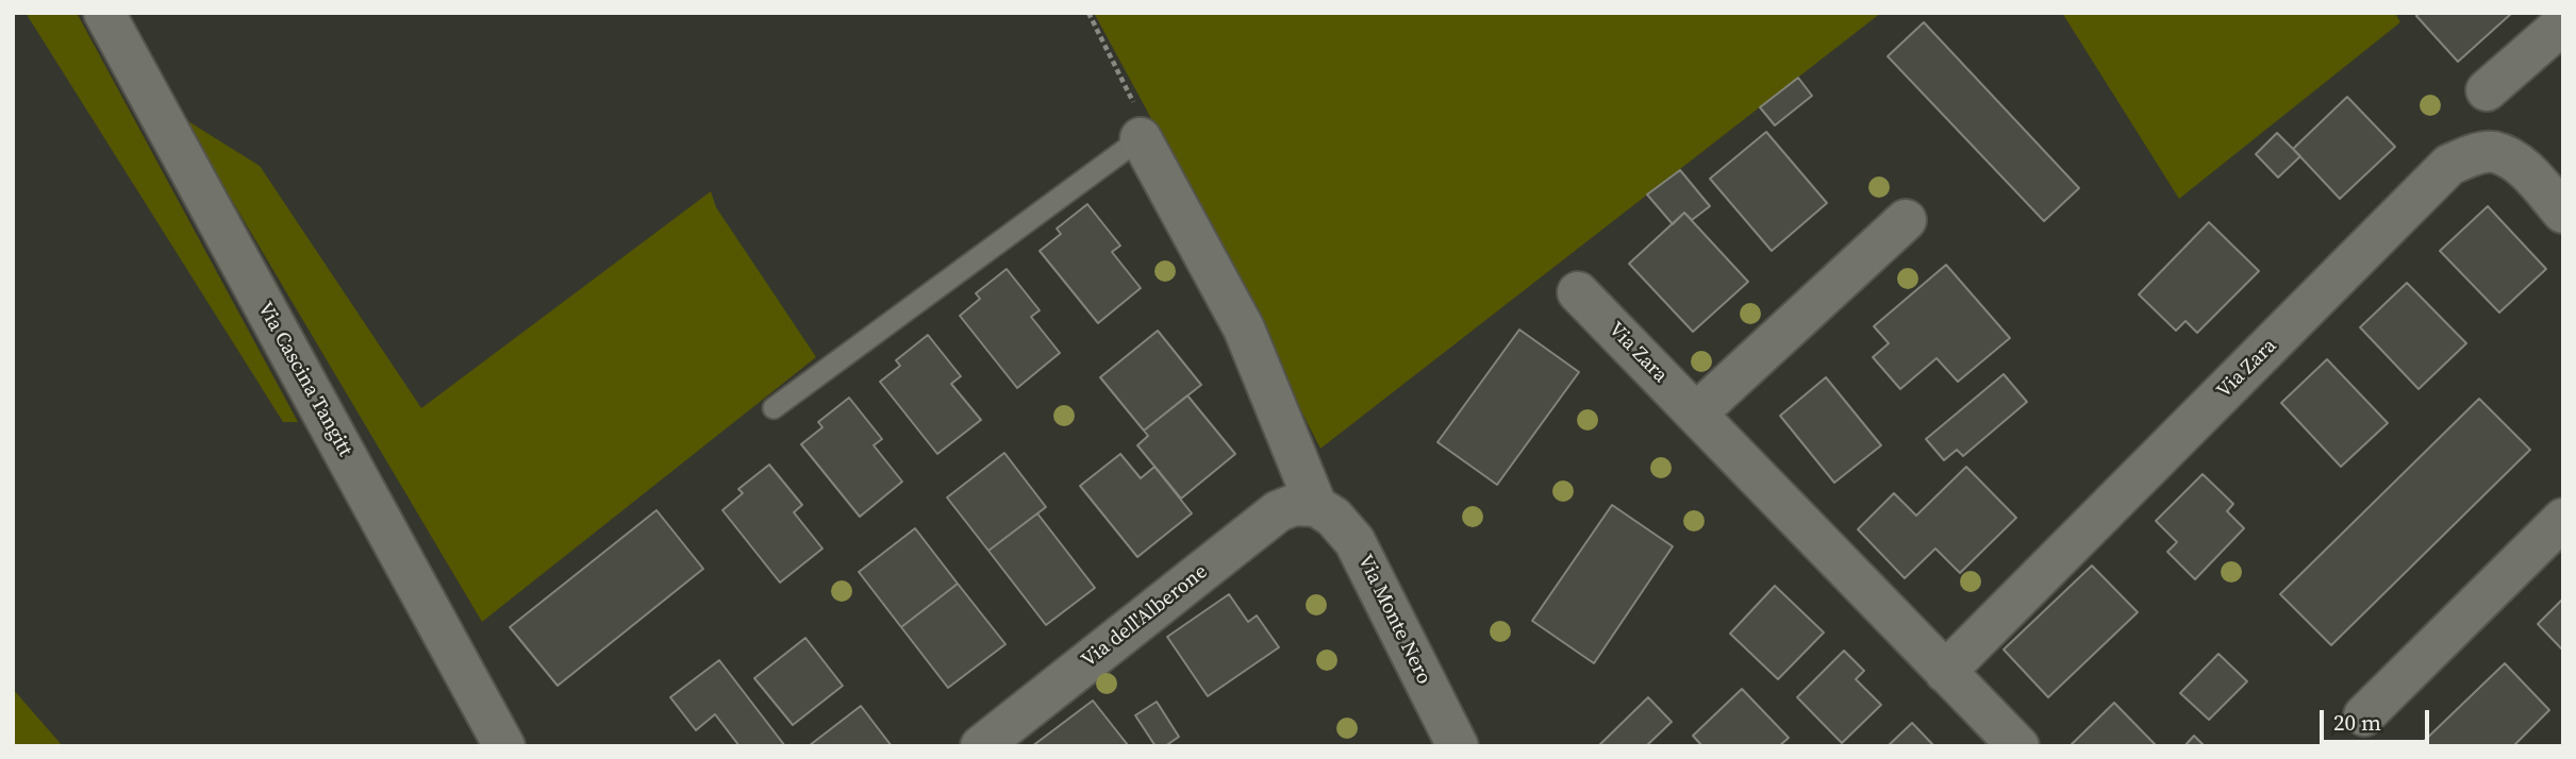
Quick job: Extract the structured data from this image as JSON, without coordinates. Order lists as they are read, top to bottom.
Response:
{
  "streets": {
    "street": [
      "Via Zara",
      "Via Cascina Tangitt",
      "Via dell'Alberone",
      "Via Monte Nero"
    ]
  },
  "crossings": [
    ["Via dell'Alberone", "Via Monte Nero"]
  ],
  "scale_bar": "20 m"
}
